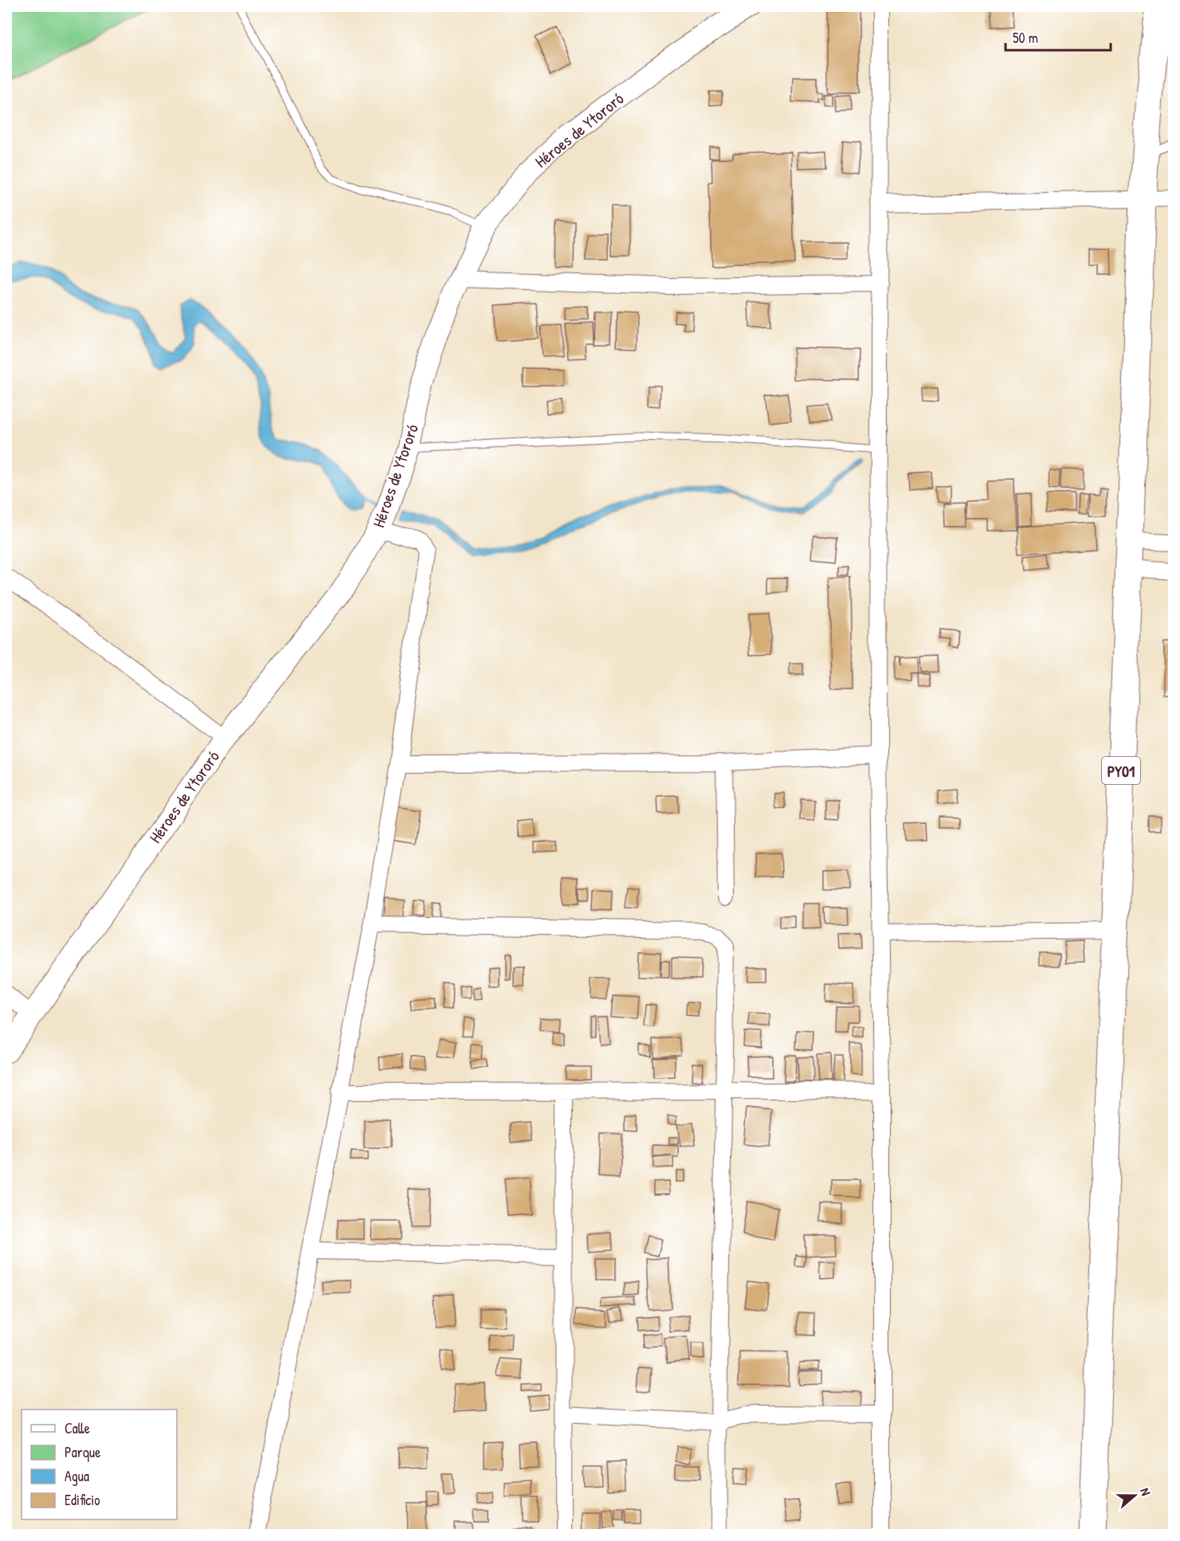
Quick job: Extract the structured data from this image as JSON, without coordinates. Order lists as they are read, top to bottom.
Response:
{
  "streets": {
    "highway": ["PY01"],
    "main road": ["Héroes de Ytororó"]
  },
  "legend": [
    "Calle",
    "Parque",
    "Agua",
    "Edificio"
  ],
  "scale_bar": "50 m",
  "north": "right"
}
